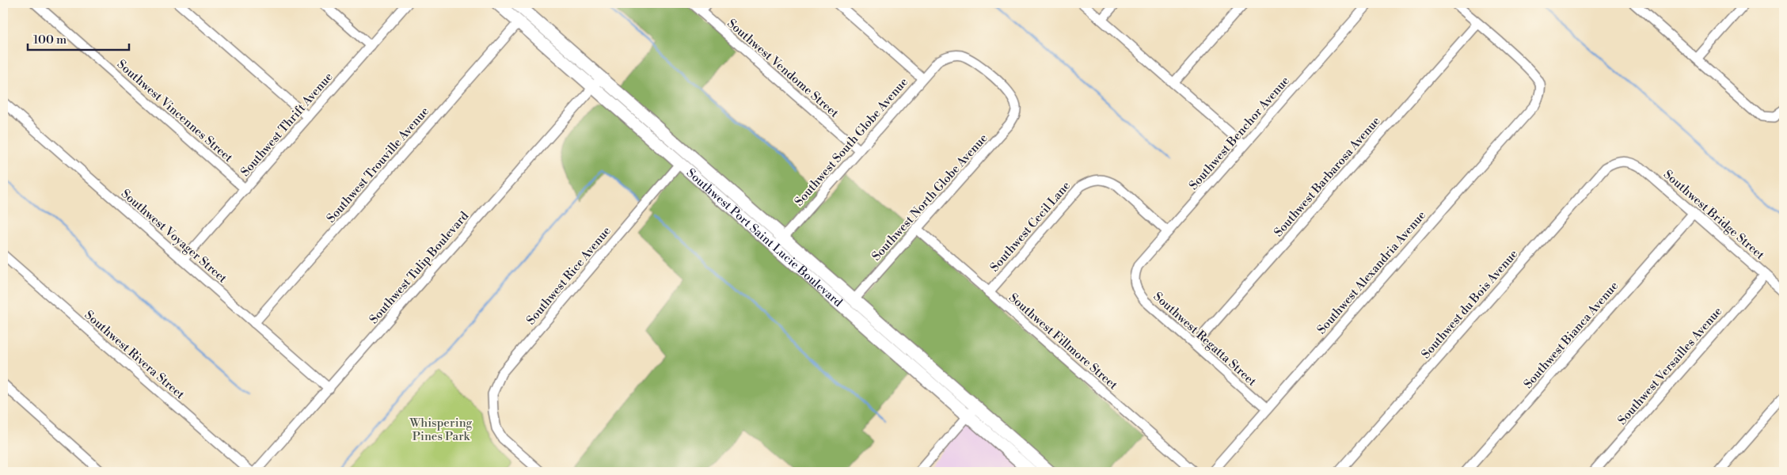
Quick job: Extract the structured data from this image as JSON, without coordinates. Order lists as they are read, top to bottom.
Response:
{
  "streets": {
    "main road": ["Southwest Port Saint Lucie Boulevard"],
    "street": [
      "Southwest Vendome Street",
      "Southwest Vincennes Street",
      "Southwest Thrift Avenue",
      "Southwest Benchor Avenue",
      "Southwest South Globe Avenue",
      "Southwest Trouville Avenue",
      "Southwest Barbarosa Avenue",
      "Southwest North Globe Avenue",
      "Southwest Bridge Street",
      "Southwest Cecil Lane",
      "Southwest Voyager Street",
      "Southwest Tulip Boulevard",
      "Southwest Alexandria Avenue",
      "Southwest Rice Avenue",
      "Southwest du Bois Avenue",
      "Southwest Bianca Avenue",
      "Southwest Regatta Street",
      "Southwest Fillmore Street",
      "Southwest Rivera Street",
      "Southwest Versailles Avenue"
    ]
  },
  "crossings": [
    ["Southwest Vendome Street", "Southwest South Globe Avenue"],
    ["Southwest Vincennes Street", "Southwest Thrift Avenue"],
    ["Southwest Thrift Avenue", "Southwest Voyager Street"],
    ["Southwest Benchor Avenue", "Southwest Cecil Lane"],
    ["Southwest Benchor Avenue", "Southwest Regatta Street"],
    ["Southwest South Globe Avenue", "Southwest North Globe Avenue"],
    ["Southwest South Globe Avenue", "Southwest Port Saint Lucie Boulevard"],
    ["Southwest Trouville Avenue", "Southwest Voyager Street"],
    ["Southwest Trouville Avenue", "Southwest Port Saint Lucie Boulevard"],
    ["Southwest Barbarosa Avenue", "Southwest Alexandria Avenue"],
    ["Southwest Barbarosa Avenue", "Southwest Regatta Street"],
    ["Southwest North Globe Avenue", "Southwest Port Saint Lucie Boulevard"],
    ["Southwest North Globe Avenue", "Southwest Fillmore Street"],
    ["Southwest Bridge Street", "Southwest du Bois Avenue"],
    ["Southwest Bridge Street", "Southwest Bianca Avenue"],
    ["Southwest Bridge Street", "Southwest Versailles Avenue"],
    ["Southwest Cecil Lane", "Southwest Fillmore Street"],
    ["Southwest Voyager Street", "Southwest Tulip Boulevard"],
    ["Southwest Port Saint Lucie Boulevard", "Southwest Tulip Boulevard"],
    ["Southwest Port Saint Lucie Boulevard", "Southwest Rice Avenue"],
    ["Southwest Alexandria Avenue", "Southwest Regatta Street"]
  ],
  "parks": ["Whispering Pines Park"],
  "scale_bar": "100 m"
}
